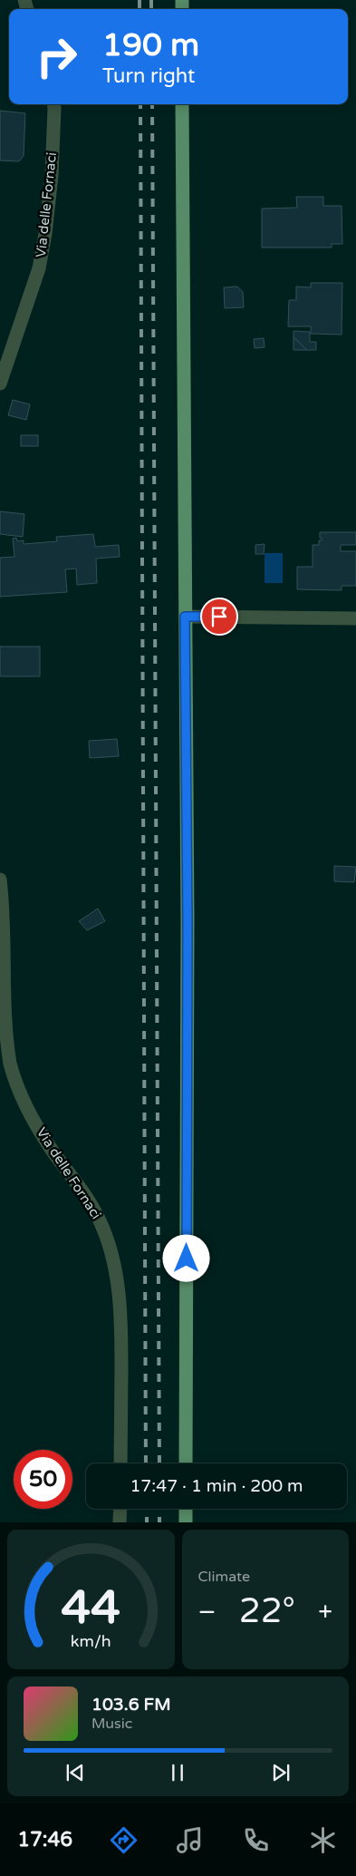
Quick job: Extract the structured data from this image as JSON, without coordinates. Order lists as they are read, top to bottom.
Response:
{
  "streets": {
    "street": ["Via delle Fornaci"]
  },
  "page": {
    "turn": ["190 m", "Turn right"],
    "limit": "50",
    "trip": "17:47 · 1 min · 200 m",
    "tile": "Climate",
    "heat": ["−", "22°", "+"],
    "song": ["103.6 FM", "Music"],
    "tabs": "17:46",
    "gauge": ["44", "km/h"]
  }
}
